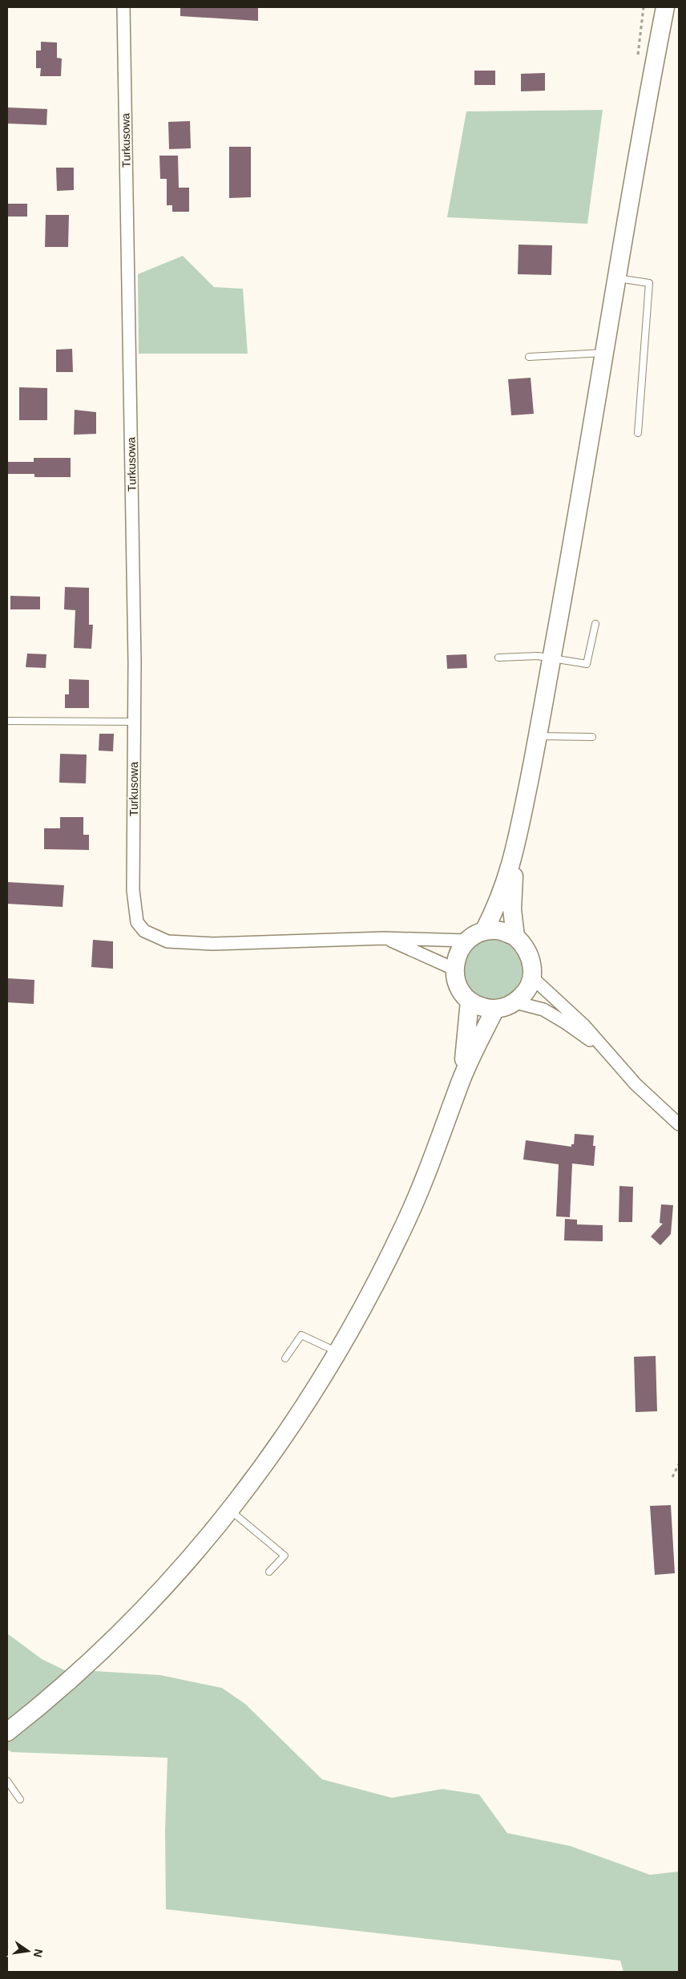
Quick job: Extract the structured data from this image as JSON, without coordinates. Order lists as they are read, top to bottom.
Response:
{
  "streets": {
    "street": ["Turkusowa"]
  },
  "north": "right"
}
